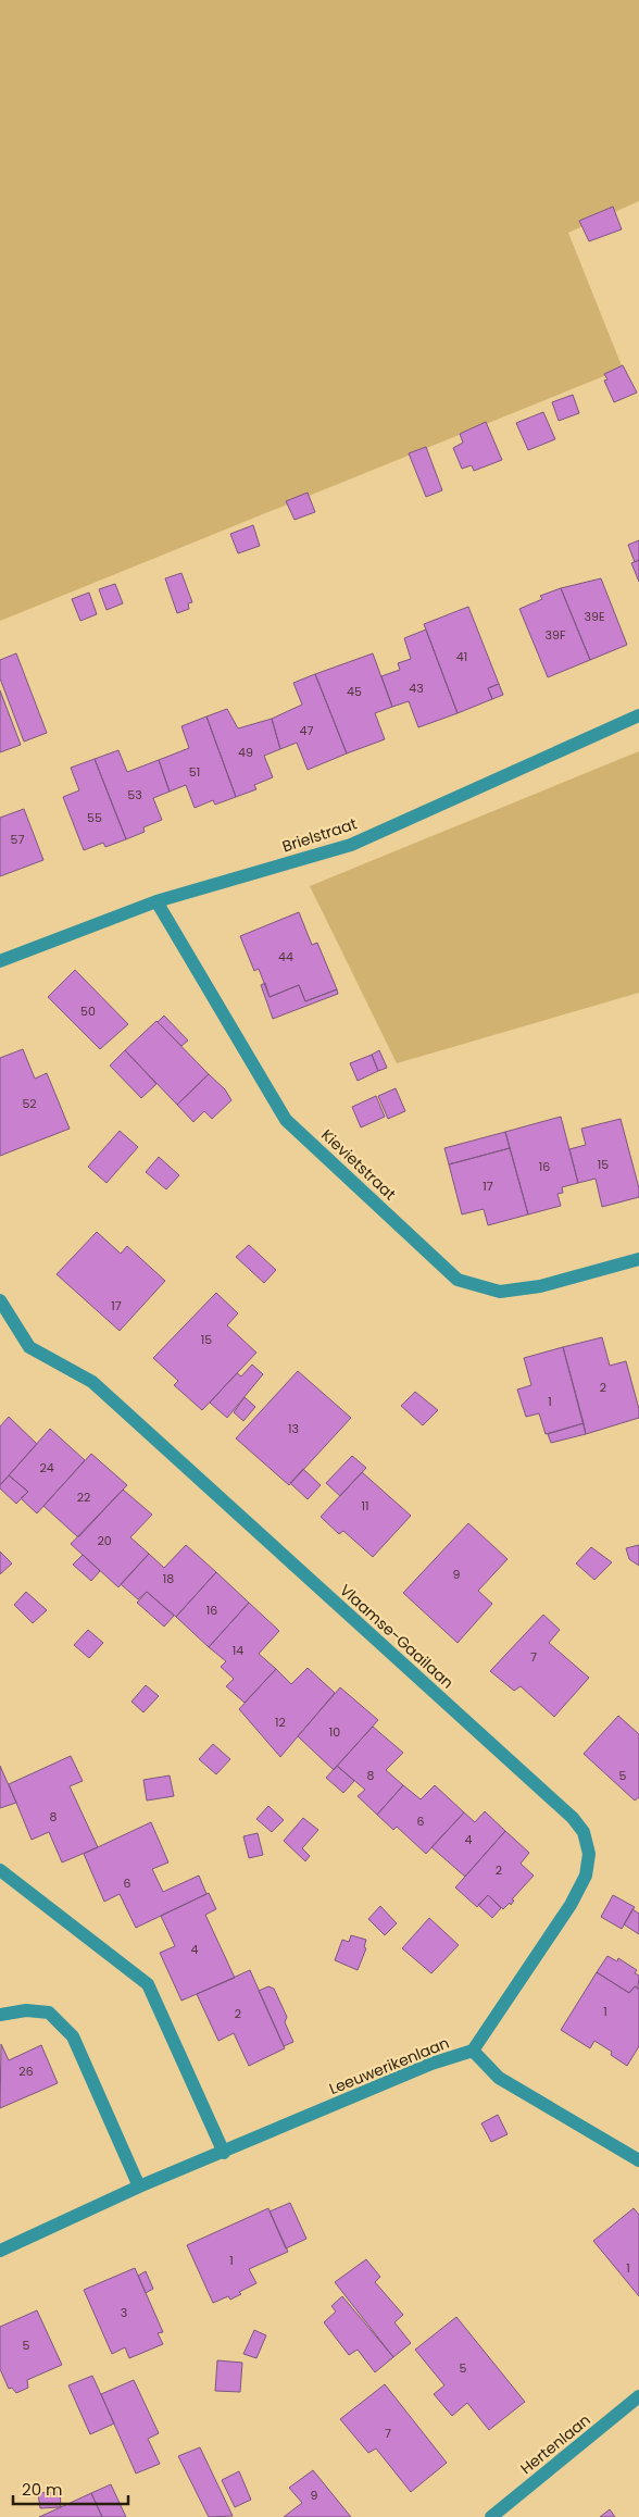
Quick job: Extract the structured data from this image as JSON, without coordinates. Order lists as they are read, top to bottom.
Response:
{
  "streets": {
    "street": [
      "Brielstraat",
      "Kievietstraat",
      "Vlaamse-Gaailaan",
      "Leeuwerikenlaan",
      "Hertenlaan"
    ]
  },
  "crossings": [
    ["Brielstraat", "Kievietstraat"],
    ["Vlaamse-Gaailaan", "Leeuwerikenlaan"]
  ],
  "house_numbers": [
    "39E",
    "39F",
    "41",
    "43",
    "45",
    "47",
    "49",
    "51",
    "53",
    "55",
    "57",
    "44",
    "50",
    "52",
    "15",
    "16",
    "17",
    "17",
    "15",
    "2",
    "1",
    "13",
    "24",
    "22",
    "11",
    "20",
    "9",
    "18",
    "16",
    "14",
    "7",
    "12",
    "10",
    "8",
    "5",
    "8",
    "6",
    "4",
    "2",
    "6",
    "4",
    "1",
    "2",
    "26",
    "1",
    "1",
    "3",
    "5",
    "5",
    "7",
    "9"
  ],
  "scale_bar": "20 m"
}
